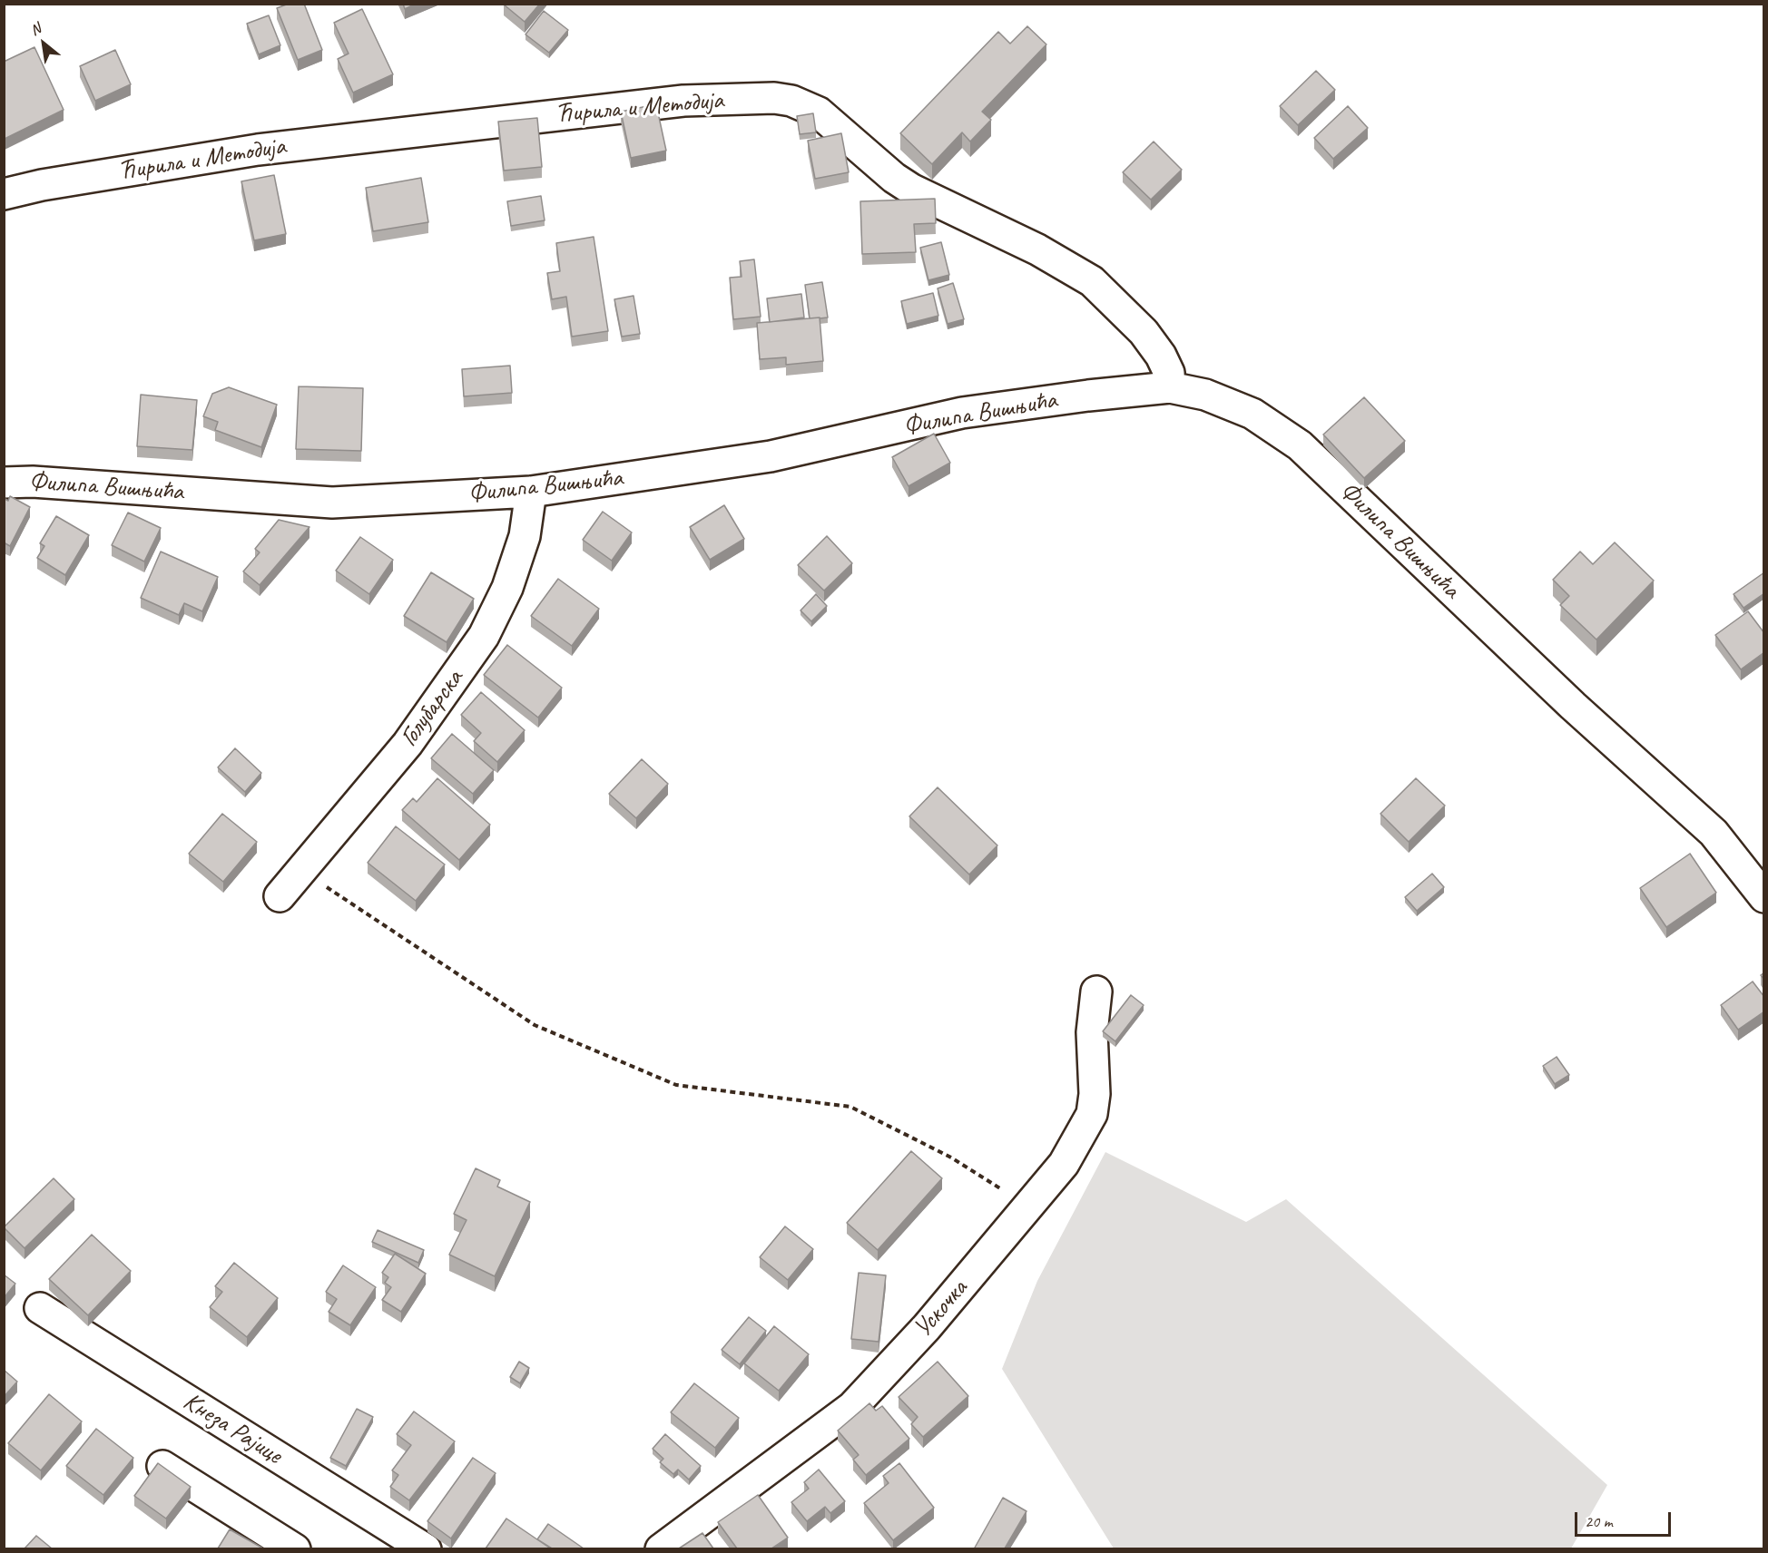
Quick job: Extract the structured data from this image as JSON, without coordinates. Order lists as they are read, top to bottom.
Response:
{
  "streets": {
    "street": [
      "Ћирила и Методија",
      "Филипа Вишњића",
      "Голубарска",
      "Ускочка",
      "Кнеза Рајице"
    ]
  },
  "crossings": [
    ["Ћирила и Методија", "Филипа Вишњића"],
    ["Филипа Вишњића", "Голубарска"]
  ],
  "scale_bar": "20 m",
  "north": "top left"
}
